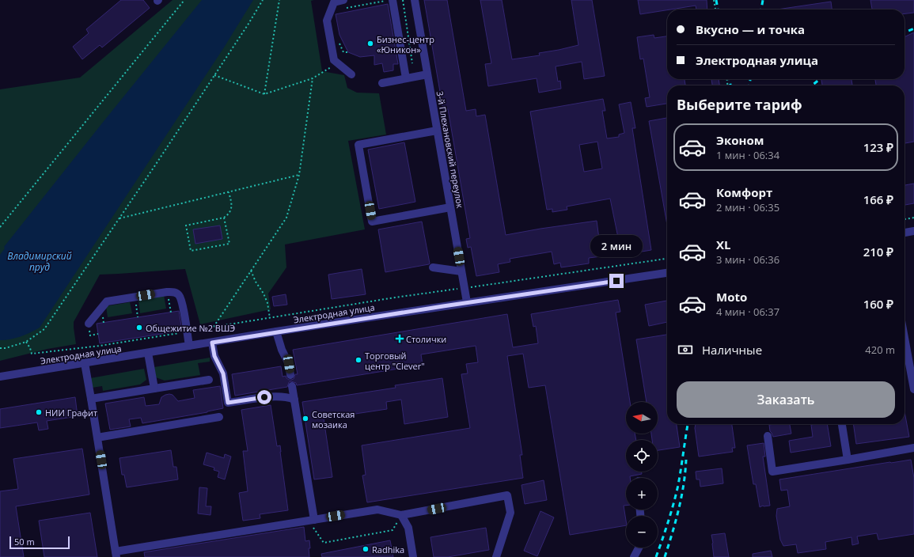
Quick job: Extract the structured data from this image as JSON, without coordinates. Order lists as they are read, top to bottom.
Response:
{
  "streets": {
    "street": ["3-й Плехановский переулок", "Электродная улица"]
  },
  "crossings": [
    ["3-й Плехановский переулок", "Электродная улица"]
  ],
  "water": ["Владимирский пруд"],
  "places": {
    "other": [
      "Бизнес-центр «Юникон»",
      "Общежитие №2 ВШЭ",
      "Торговый центр \"Clever\"",
      "НИИ Графит",
      "Советская мозаика",
      "Radhika"
    ],
    "health": ["Столички"]
  },
  "scale_bar": "50 m",
  "north": "left",
  "page": {
    "banner": ["Вкусно — и точка", "Электродная улица"],
    "heading": "Выберите тариф",
    "list": [
      {
        "name": "Эконом",
        "note": "1 мин · 06:34",
        "value": "123 ₽"
      },
      {
        "name": "Комфорт",
        "note": "2 мин · 06:35",
        "value": "166 ₽"
      },
      {
        "name": "XL",
        "note": "3 мин · 06:36",
        "value": "210 ₽"
      },
      {
        "name": "Moto",
        "note": "4 мин · 06:37",
        "value": "160 ₽"
      }
    ],
    "bubble": "2 мин",
    "pay": ["Наличные", "420 m"],
    "buttons": "Заказать",
    "map_buttons": ["+", "−"],
    "scale": "50 m"
  }
}
